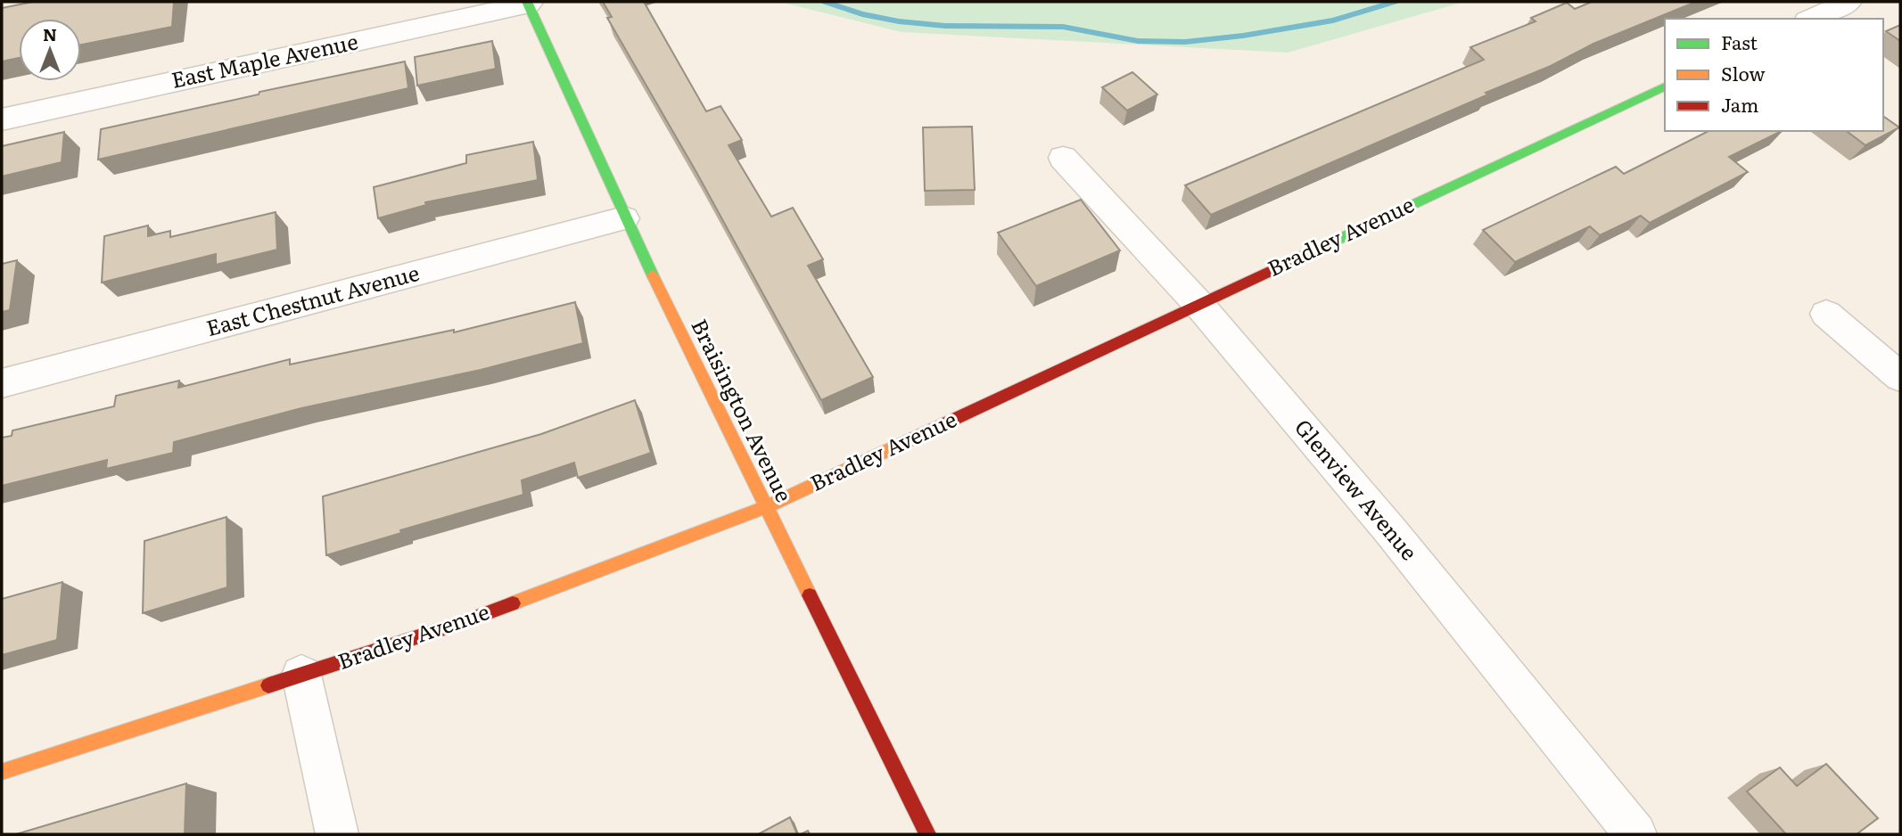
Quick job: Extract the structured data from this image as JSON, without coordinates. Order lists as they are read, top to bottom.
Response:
{
  "streets": {
    "street": [
      "East Maple Avenue",
      "Bradley Avenue",
      "East Chestnut Avenue",
      "Braisington Avenue",
      "Glenview Avenue"
    ]
  },
  "crossings": [
    ["East Maple Avenue", "Braisington Avenue"],
    ["Bradley Avenue", "Braisington Avenue"],
    ["Bradley Avenue", "Glenview Avenue"],
    ["East Chestnut Avenue", "Braisington Avenue"]
  ],
  "legend": ["Fast", "Slow", "Jam"],
  "north": "top"
}
